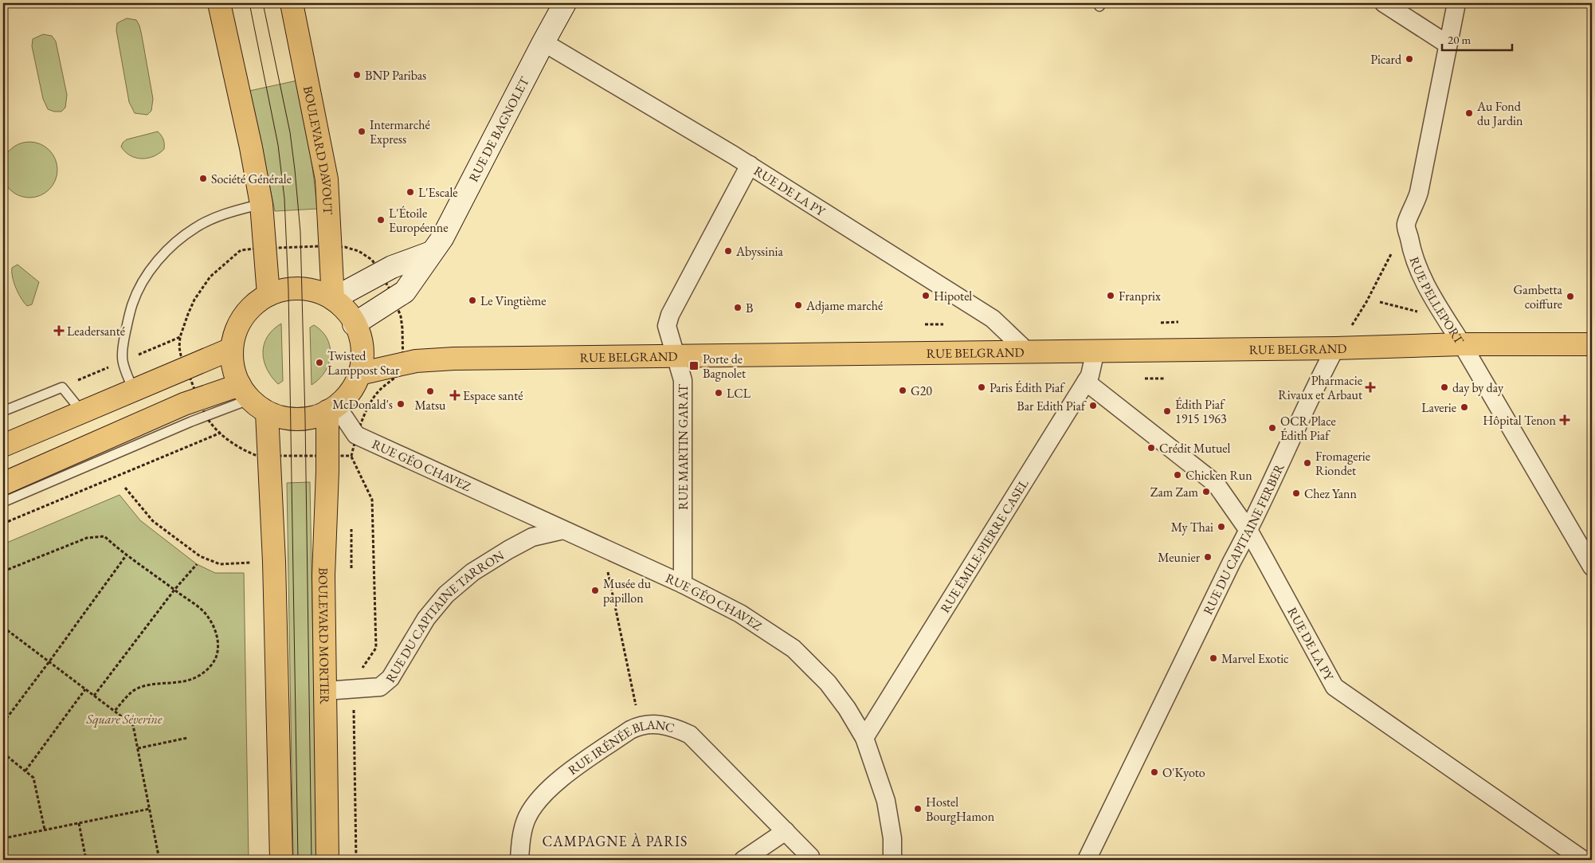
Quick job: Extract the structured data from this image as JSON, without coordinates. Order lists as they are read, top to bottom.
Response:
{
  "streets": {
    "main road": ["BOULEVARD DAVOUT", "RUE BELGRAND", "BOULEVARD MORTIER"],
    "street": [
      "RUE DE BAGNOLET",
      "RUE DE LA PY",
      "RUE PELLEPORT",
      "RUE MARTIN GARAT",
      "RUE GÉO CHAVEZ",
      "RUE DU CAPITAINE FERBER",
      "RUE ÉMILE-PIERRE CASEL",
      "RUE DU CAPITAINE TARRON",
      "RUE IRÉNÉE BLANC"
    ]
  },
  "crossings": [
    ["RUE DE BAGNOLET", "BOULEVARD DAVOUT"],
    ["RUE DE BAGNOLET", "RUE DE LA PY"],
    ["RUE DE BAGNOLET", "RUE BELGRAND"],
    ["RUE DE BAGNOLET", "RUE GÉO CHAVEZ"],
    ["RUE DE BAGNOLET", "BOULEVARD MORTIER"],
    ["BOULEVARD DAVOUT", "RUE BELGRAND"],
    ["BOULEVARD DAVOUT", "RUE GÉO CHAVEZ"],
    ["BOULEVARD DAVOUT", "BOULEVARD MORTIER"],
    ["RUE DE LA PY", "RUE BELGRAND"],
    ["RUE DE LA PY", "RUE MARTIN GARAT"],
    ["RUE DE LA PY", "RUE DU CAPITAINE FERBER"],
    ["RUE DE LA PY", "RUE ÉMILE-PIERRE CASEL"],
    ["RUE PELLEPORT", "RUE BELGRAND"],
    ["RUE BELGRAND", "RUE MARTIN GARAT"],
    ["RUE BELGRAND", "RUE GÉO CHAVEZ"],
    ["RUE BELGRAND", "RUE DU CAPITAINE FERBER"],
    ["RUE BELGRAND", "RUE ÉMILE-PIERRE CASEL"],
    ["RUE BELGRAND", "BOULEVARD MORTIER"],
    ["RUE MARTIN GARAT", "RUE GÉO CHAVEZ"],
    ["RUE GÉO CHAVEZ", "RUE ÉMILE-PIERRE CASEL"],
    ["RUE GÉO CHAVEZ", "RUE DU CAPITAINE TARRON"],
    ["RUE GÉO CHAVEZ", "BOULEVARD MORTIER"],
    ["RUE DU CAPITAINE TARRON", "BOULEVARD MORTIER"]
  ],
  "districts": ["CAMPAGNE À PARIS"],
  "parks": ["Square Séverine"],
  "places": {
    "other": [
      "Picard",
      "BNP Paribas",
      "Au Fond du Jardin",
      "Intermarché Express",
      "Société Générale",
      "L'Escale",
      "L'Étoile Européenne",
      "Abyssinia",
      "Hipotel",
      "Franprix",
      "Gambetta coiffure",
      "Le Vingtième",
      "Adjame marché",
      "B",
      "Twisted Lamppost Star",
      "Paris Édith Piaf",
      "day by day",
      "G20",
      "Matsu",
      "LCL",
      "McDonald's",
      "Bar Edith Piaf",
      "Laverie",
      "Édith Piaf 1915 1963",
      "OCR Place Édith Piaf",
      "Crédit Mutuel",
      "Fromagerie Riondet",
      "Chicken Run",
      "Zam Zam",
      "Chez Yann",
      "My Thai",
      "Meunier",
      "Musée du papillon",
      "Marvel Exotic",
      "O'Kyoto",
      "Hostel BourgHamon"
    ],
    "health": [
      "Leadersanté",
      "Pharmacie Rivaux et Arbaut",
      "Espace santé",
      "Hôpital Tenon"
    ],
    "transit": ["Porte de Bagnolet"]
  },
  "scale_bar": "20 m"
}
